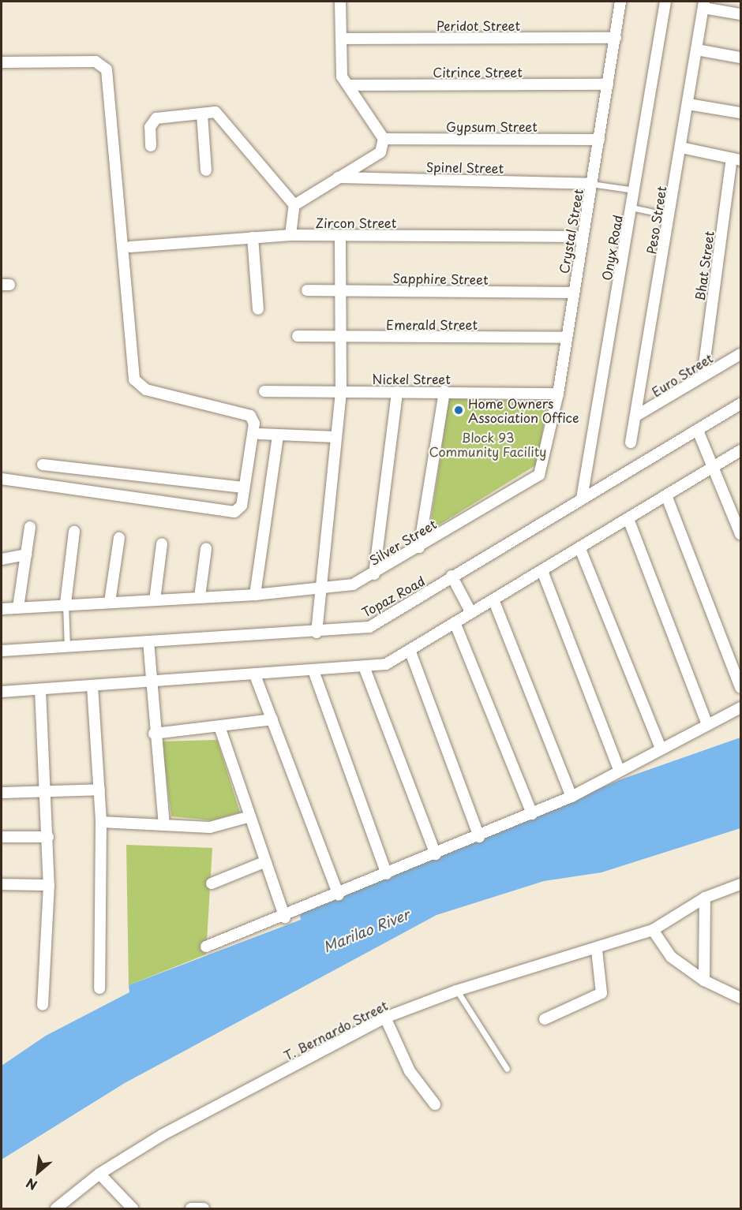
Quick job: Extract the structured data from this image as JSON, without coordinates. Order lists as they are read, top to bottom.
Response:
{
  "streets": {
    "street": [
      "Peridot Street",
      "Citrince Street",
      "Gypsum Street",
      "Spinel Street",
      "Peso Street",
      "Zircon Street",
      "Crystal Street",
      "Onyx Road",
      "Bhat Street",
      "Sapphire Street",
      "Emerald Street",
      "Euro Street",
      "Nickel Street",
      "Silver Street",
      "Topaz Road",
      "T. Bernardo Street"
    ]
  },
  "crossings": [
    ["Peridot Street", "Crystal Street"],
    ["Citrince Street", "Crystal Street"],
    ["Gypsum Street", "Crystal Street"],
    ["Spinel Street", "Crystal Street"],
    ["Peso Street", "Euro Street"],
    ["Zircon Street", "Crystal Street"],
    ["Crystal Street", "Sapphire Street"],
    ["Crystal Street", "Emerald Street"],
    ["Crystal Street", "Nickel Street"],
    ["Crystal Street", "Silver Street"],
    ["Onyx Road", "Topaz Road"],
    ["Bhat Street", "Euro Street"]
  ],
  "water": ["Marilao River"],
  "parks": ["Block 93 Community Facility"],
  "places": ["Home Owners Association Office"],
  "north": "bottom left"
}
